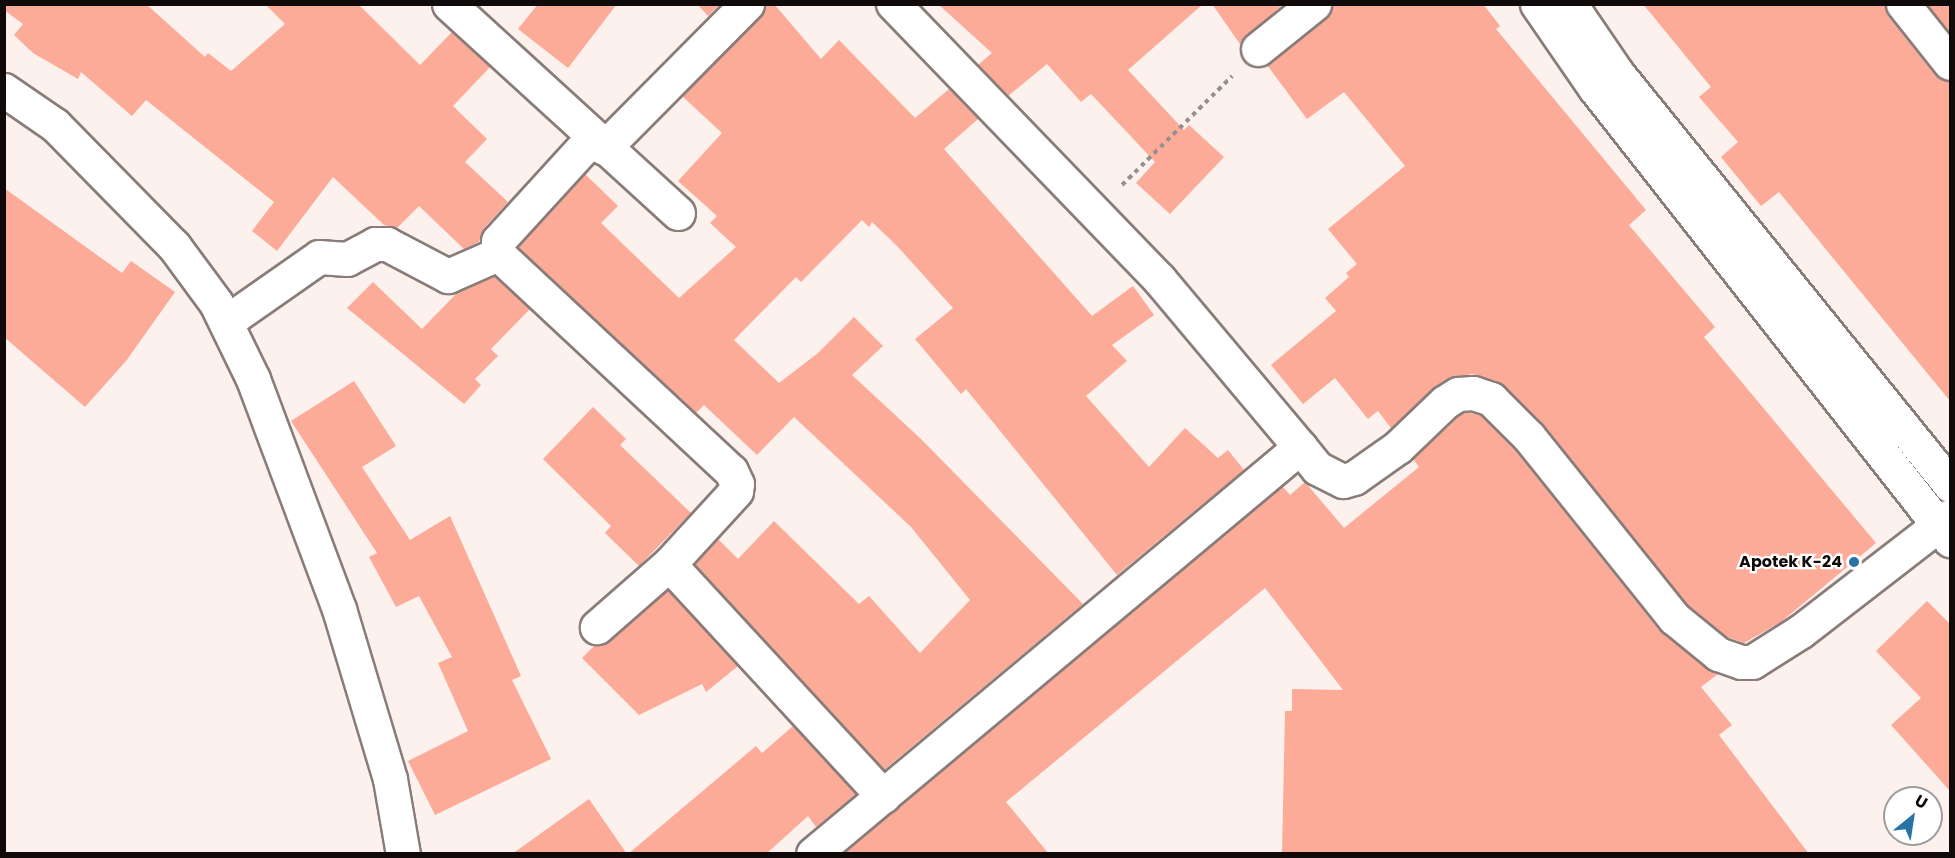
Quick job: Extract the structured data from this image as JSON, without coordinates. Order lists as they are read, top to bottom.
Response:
{
  "places": ["Apotek K-24"],
  "north": "top right"
}
